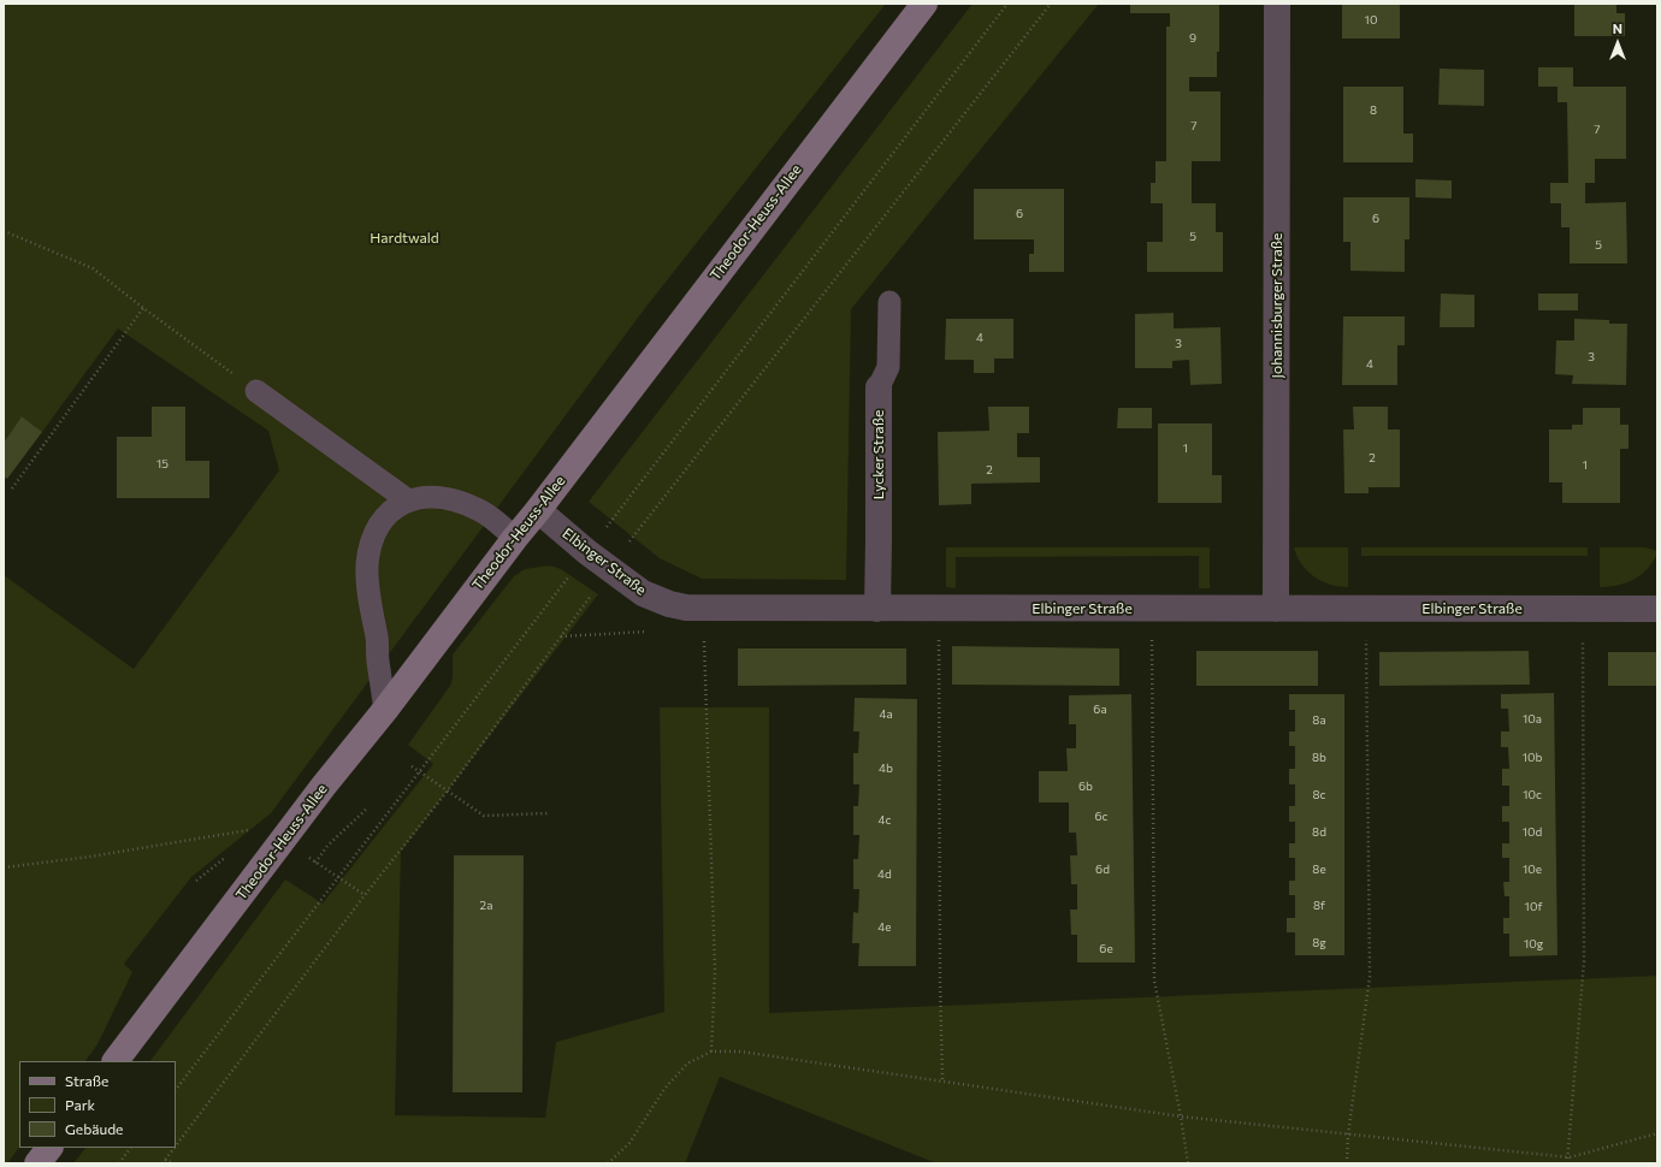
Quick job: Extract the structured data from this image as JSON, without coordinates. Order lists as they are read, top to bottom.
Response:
{
  "streets": {
    "main road": ["Theodor-Heuss-Allee"],
    "street": ["Johannisburger Straße", "Lycker Straße", "Elbinger Straße"]
  },
  "crossings": [
    ["Theodor-Heuss-Allee", "Elbinger Straße"],
    ["Johannisburger Straße", "Elbinger Straße"],
    ["Lycker Straße", "Elbinger Straße"]
  ],
  "parks": ["Hardtwald"],
  "house_numbers": [
    "10",
    "9",
    "8",
    "7",
    "7",
    "6",
    "6",
    "5",
    "5",
    "4",
    "3",
    "3",
    "4",
    "1",
    "2",
    "15",
    "1",
    "2",
    "6a",
    "4a",
    "10a",
    "8a",
    "8b",
    "10b",
    "4b",
    "6b",
    "8c",
    "10c",
    "6c",
    "4c",
    "8d",
    "10d",
    "6d",
    "8e",
    "10e",
    "4d",
    "2a",
    "8f",
    "10f",
    "4e",
    "8g",
    "10g",
    "6e"
  ],
  "legend": ["Straße", "Park", "Gebäude"],
  "north": "top"
}
